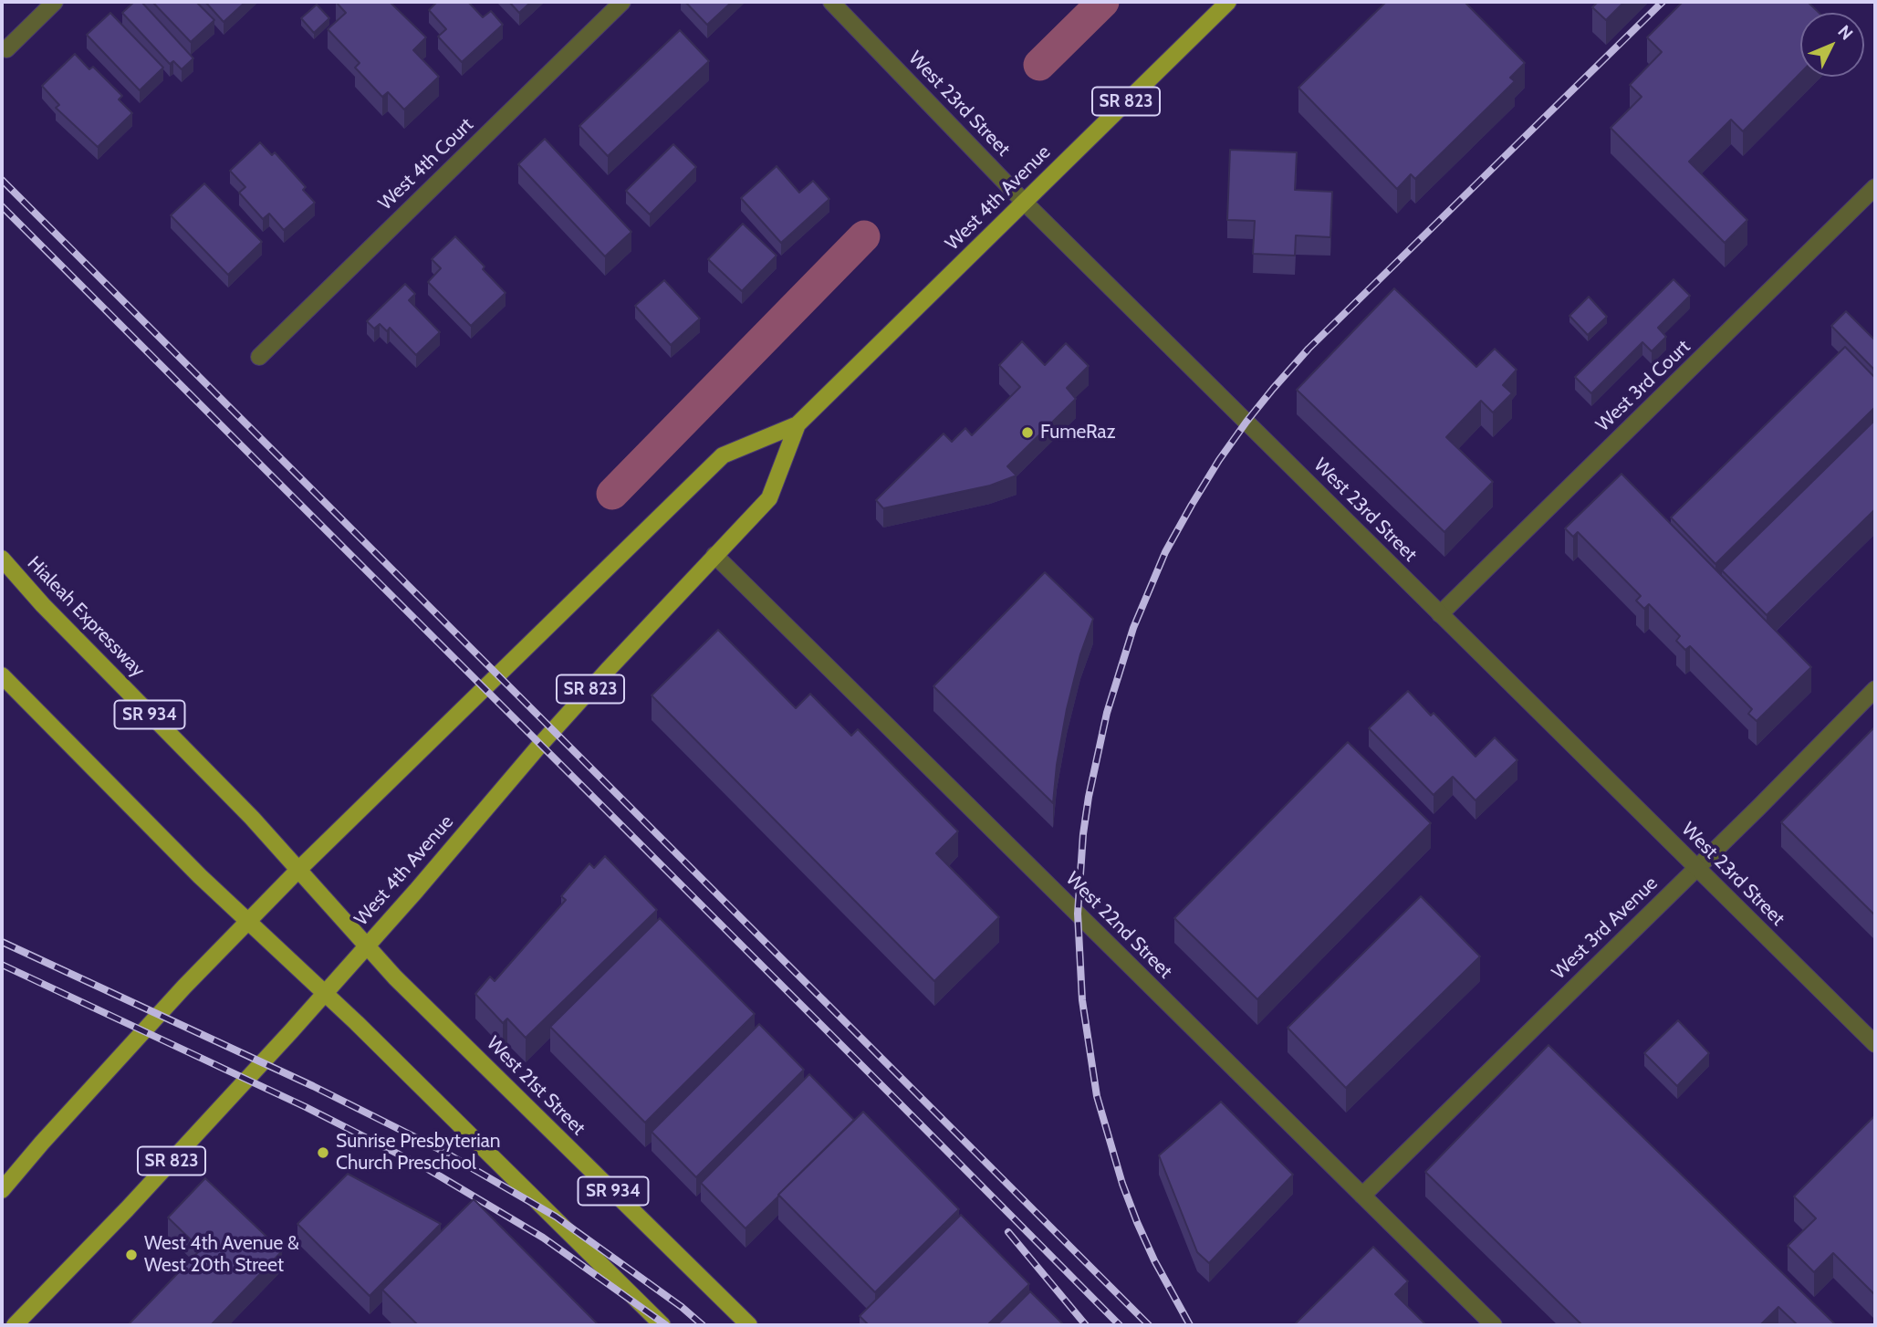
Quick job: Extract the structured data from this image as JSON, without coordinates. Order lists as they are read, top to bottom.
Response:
{
  "streets": {
    "main road": [
      "SR 823",
      "West 4th Avenue",
      "Hialeah Expressway",
      "SR 934",
      "West 21st Street"
    ],
    "street": [
      "West 23rd Street",
      "West 4th Court",
      "West 3rd Court",
      "West 22nd Street",
      "West 3rd Avenue"
    ]
  },
  "crossings": [
    ["West 23rd Street", "West 4th Avenue"],
    ["West 23rd Street", "West 3rd Court"],
    ["West 23rd Street", "West 3rd Avenue"],
    ["West 4th Avenue", "Hialeah Expressway"],
    ["West 4th Avenue", "SR 934"],
    ["West 4th Avenue", "West 22nd Street"],
    ["West 4th Avenue", "West 21st Street"],
    ["Hialeah Expressway", "West 21st Street"],
    ["West 22nd Street", "West 3rd Avenue"]
  ],
  "places": ["FumeRaz", "Sunrise Presbyterian Church Preschool", "West 4th Avenue & West 20th Street"],
  "north": "top right"
}
